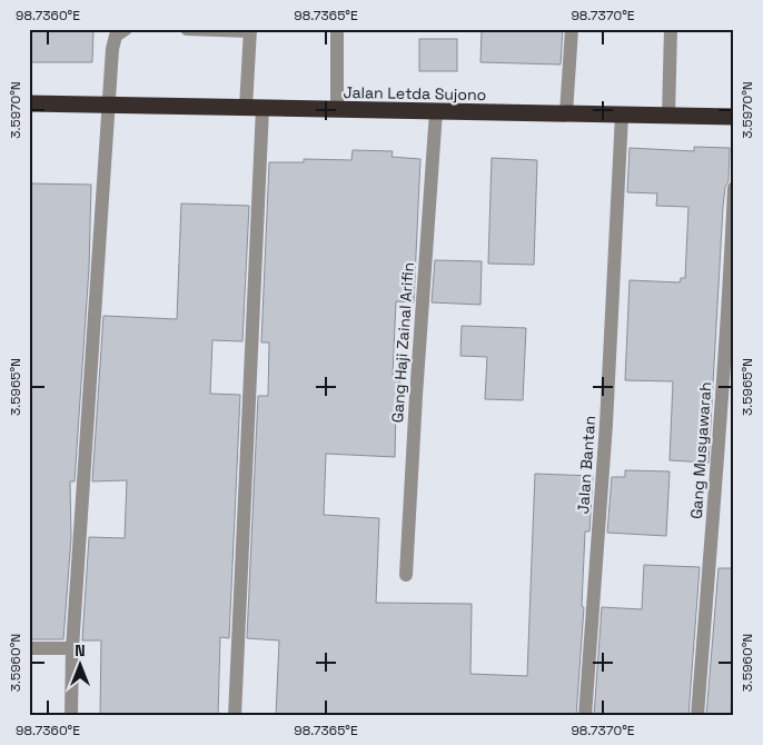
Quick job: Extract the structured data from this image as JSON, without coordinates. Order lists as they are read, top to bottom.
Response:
{
  "streets": {
    "highway": ["Jalan Letda Sujono"],
    "street": ["Gang Haji Zainal Arifin", "Gang Musyawarah", "Jalan Bantan"]
  },
  "crossings": [
    ["Jalan Letda Sujono", "Gang Haji Zainal Arifin"],
    ["Jalan Letda Sujono", "Jalan Bantan"]
  ],
  "north": "top",
  "coordinates": [
    "98.7360°E",
    "98.7365°E",
    "98.7370°E",
    "3.5970°N",
    "3.5965°N",
    "3.5960°N"
  ]
}
